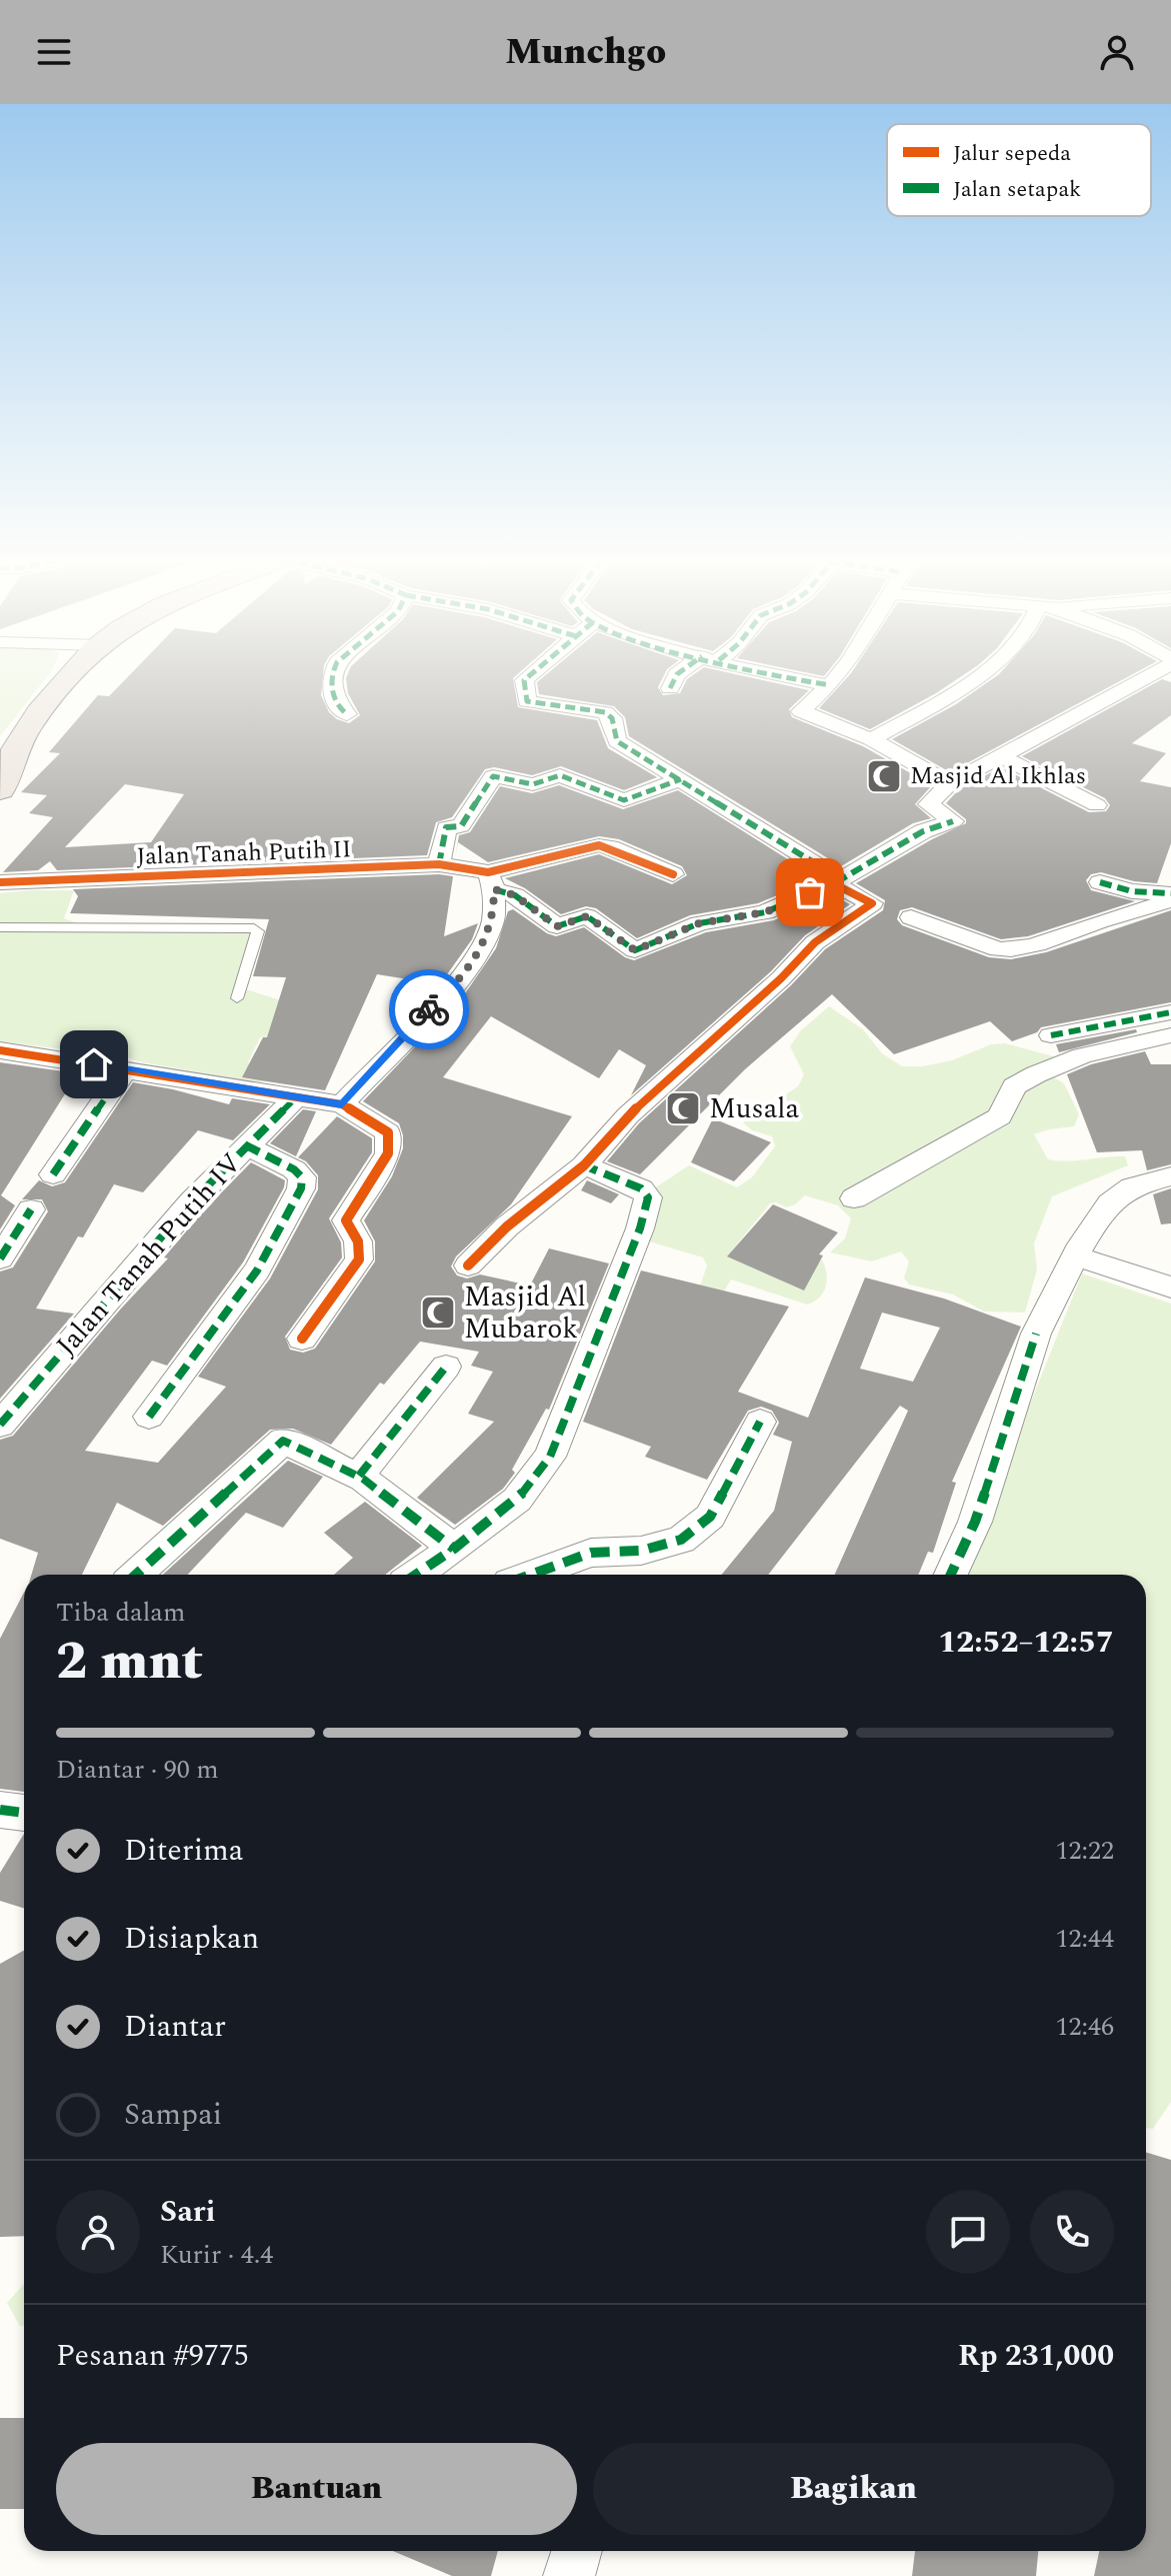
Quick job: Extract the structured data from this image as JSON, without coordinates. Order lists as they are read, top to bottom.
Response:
{
  "streets": {
    "street": ["Jalan Tanah Putih II", "Jalan Tanah Putih IV"]
  },
  "places": {
    "mosque": ["Masjid Al Ikhlas", "Musala", "Masjid Al Mubarok"]
  },
  "legend": ["Jalur sepeda", "Jalan setapak"],
  "page": {
    "header": "Munchgo",
    "heading": ["2 mnt", "Tiba dalam", "12:52–12:57"],
    "panel": [
      "Sari",
      "Kurir · 4.4",
      "Pesanan #9775",
      "Rp 231,000"
    ],
    "bar": "Diantar · 90 m",
    "list": [
      ["Diterima", "12:22"],
      ["Disiapkan", "12:44"],
      ["Diantar", "12:46"],
      "Sampai"
    ],
    "buttons": ["Bantuan", "Bagikan"]
  }
}
